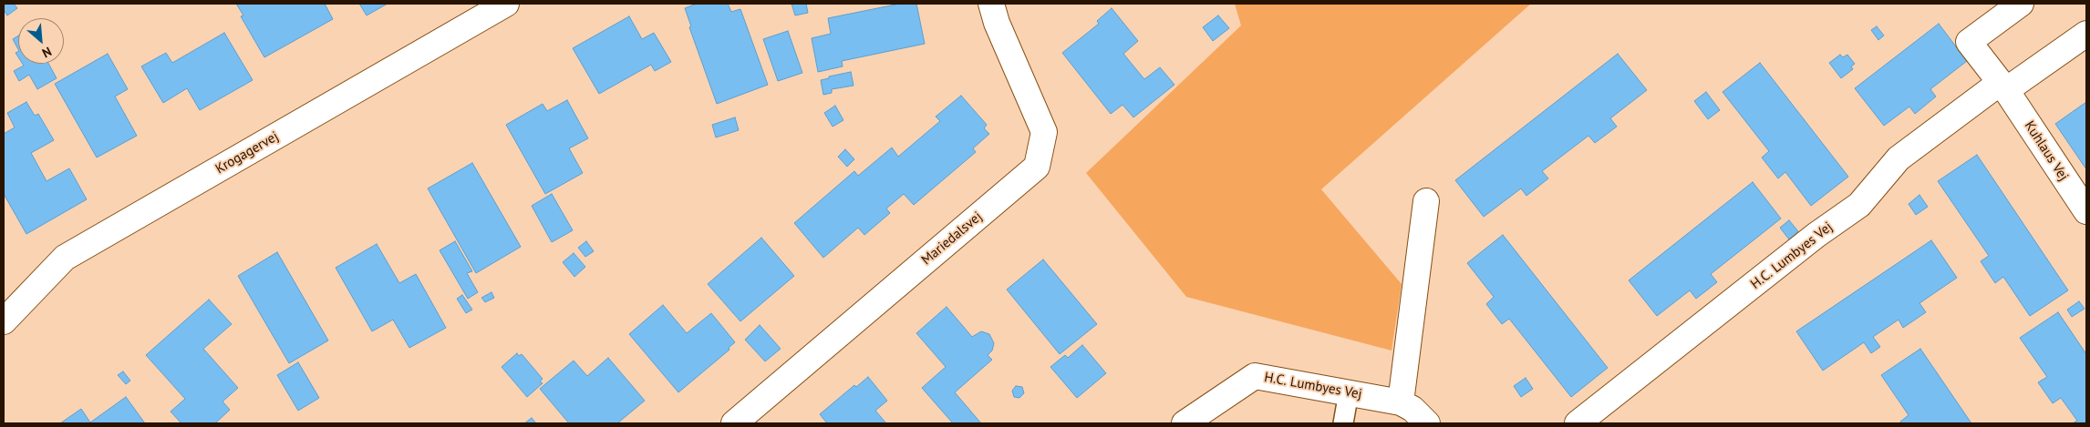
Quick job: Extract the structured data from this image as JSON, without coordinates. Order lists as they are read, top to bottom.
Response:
{
  "streets": {
    "street": [
      "Kuhlaus Vej",
      "Krogagervej",
      "Mariedalsvej",
      "H.C. Lumbyes Vej"
    ]
  },
  "crossings": [
    ["Kuhlaus Vej", "H.C. Lumbyes Vej"]
  ],
  "north": "bottom right"
}
